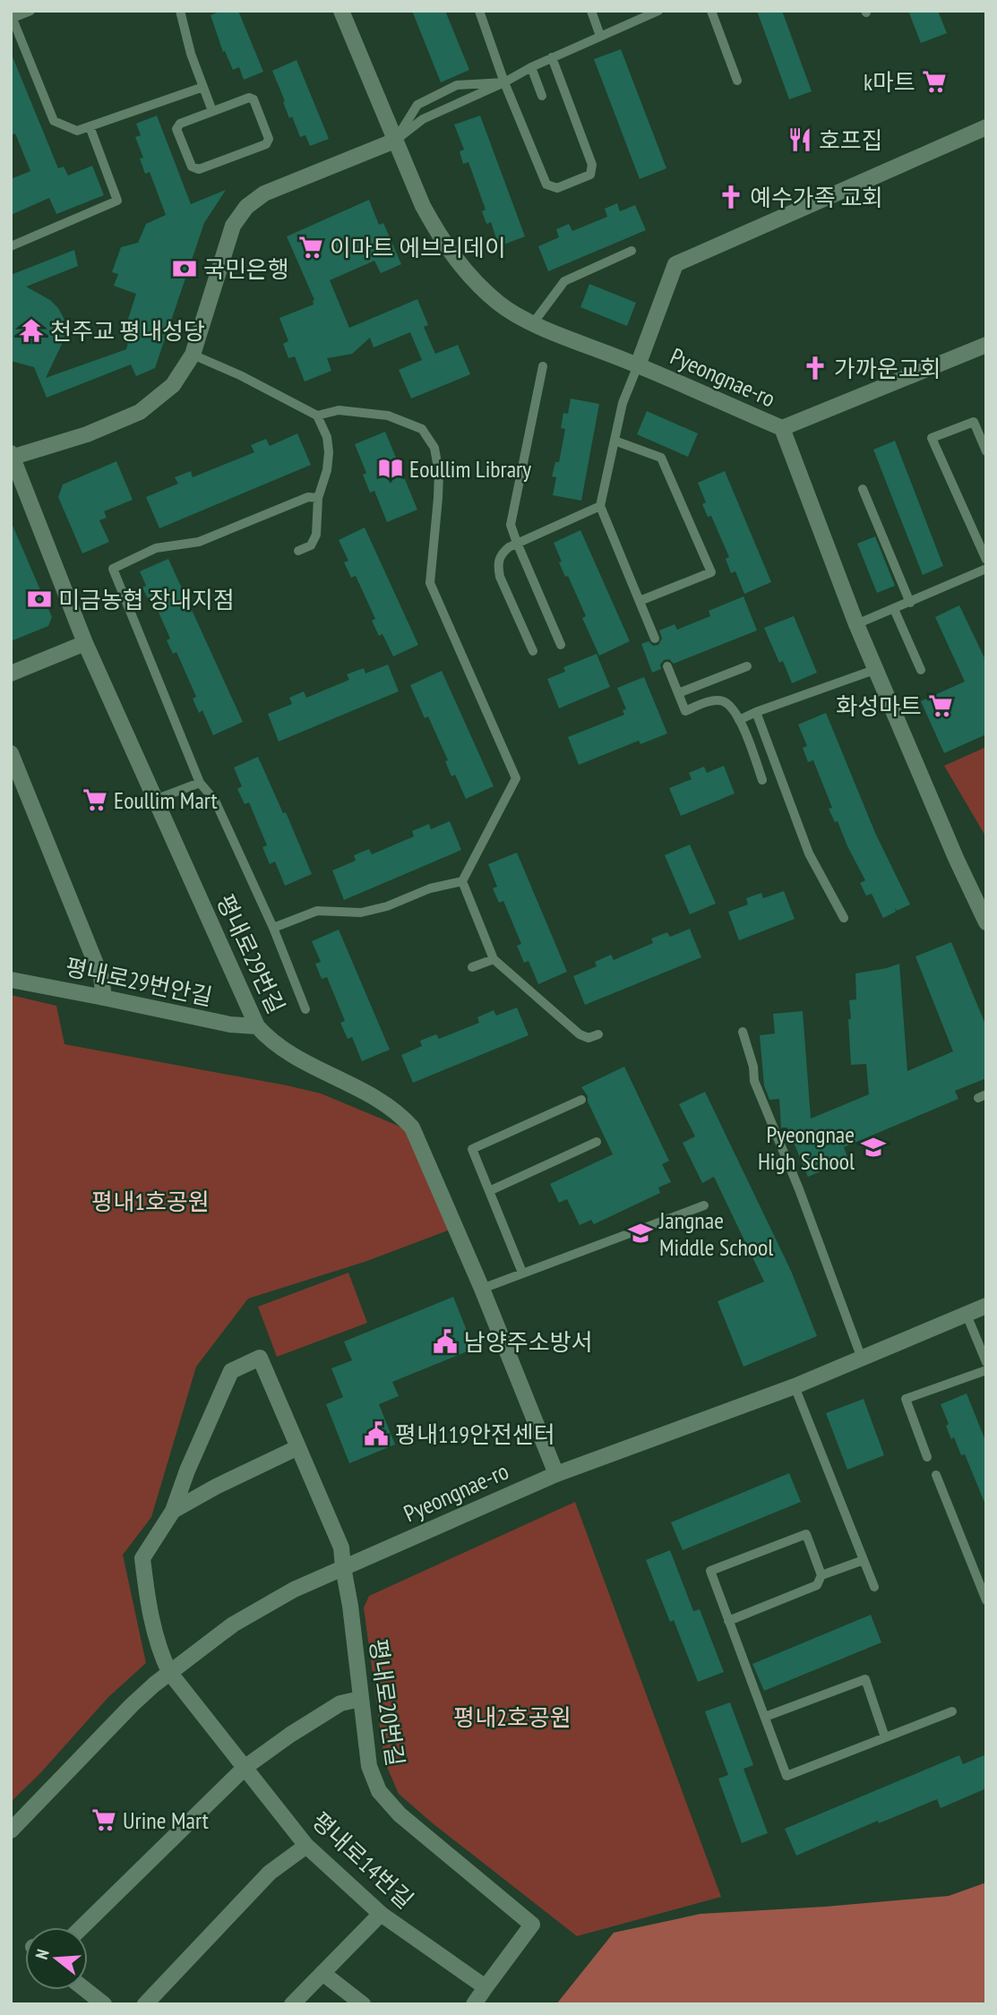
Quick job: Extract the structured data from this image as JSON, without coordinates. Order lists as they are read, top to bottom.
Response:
{
  "streets": {
    "street": [
      "Pyeongnae-ro",
      "평내로29번길",
      "평내로29번안길",
      "평내로20번길",
      "평내로14번길"
    ]
  },
  "crossings": [
    ["Pyeongnae-ro", "평내로29번길"],
    ["Pyeongnae-ro", "평내로20번길"],
    ["Pyeongnae-ro", "평내로14번길"],
    ["평내로29번길", "평내로29번안길"],
    ["평내로20번길", "평내로14번길"]
  ],
  "parks": ["평내1호공원", "평내2호공원"],
  "places": {
    "supermarket": [
      "k마트",
      "이마트 에브리데이",
      "화성마트",
      "Eoullim Mart",
      "Urine Mart"
    ],
    "restaurant": ["호프집"],
    "church": ["예수가족 교회", "가까운교회"],
    "bank": ["국민은행", "미금농협 장내지점"],
    "temple": ["천주교 평내성당"],
    "library": ["Eoullim Library"],
    "school or university": ["Pyeongnae High School", "Jangnae Middle School"],
    "public building": ["남양주소방서", "평내119안전센터"]
  },
  "north": "left"
}
